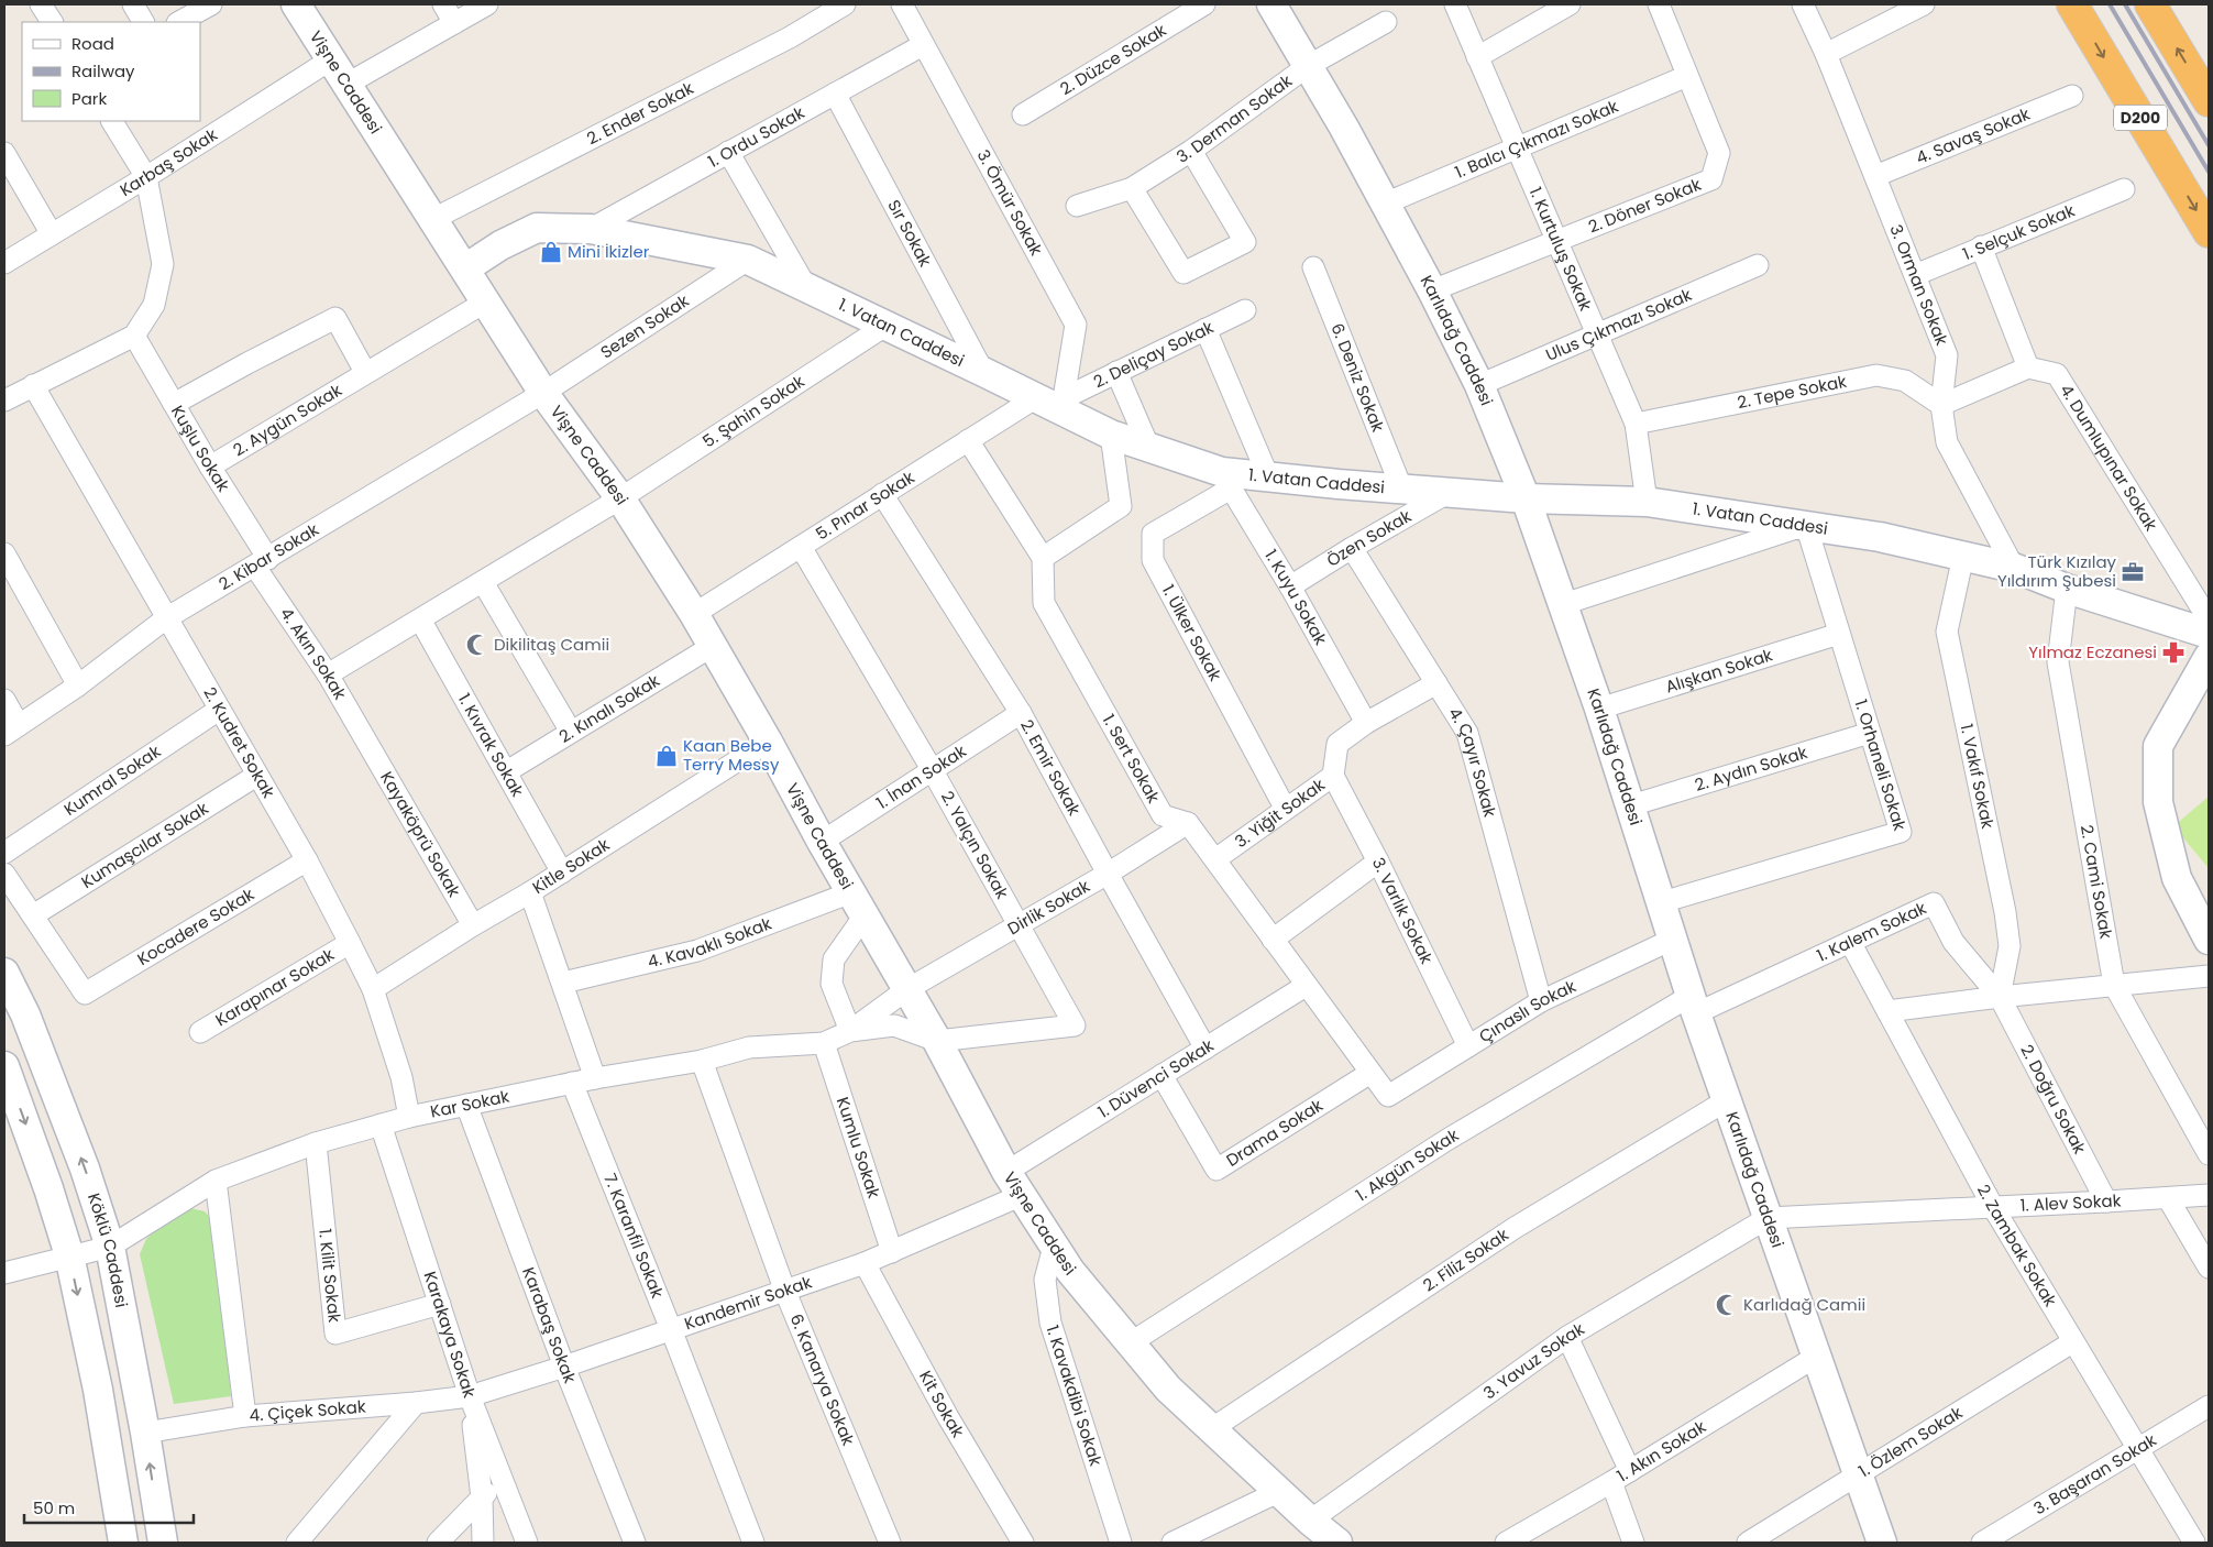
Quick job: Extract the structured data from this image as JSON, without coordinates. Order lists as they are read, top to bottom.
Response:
{
  "streets": {
    "highway": ["D200"],
    "main road": [
      "Vişne Caddesi",
      "1. Vatan Caddesi",
      "Karlıdağ Caddesi",
      "Köklü Caddesi"
    ],
    "street": [
      "2. Düzce Sokak",
      "2. Ender Sokak",
      "3. Derman Sokak",
      "4. Savaş Sokak",
      "1. Ordu Sokak",
      "1. Balcı Çıkmazı Sokak",
      "Karbaş Sokak",
      "3. Ömür Sokak",
      "2. Döner Sokak",
      "1. Selçuk Sokak",
      "Sır Sokak",
      "1. Kurtuluş Sokak",
      "3. Orman Sokak",
      "Ulus Çıkmazı Sokak",
      "Sezen Sokak",
      "2. Deliçay Sokak",
      "6. Deniz Sokak",
      "2. Tepe Sokak",
      "5. Şahin Sokak",
      "2. Aygün Sokak",
      "Kuşlu Sokak",
      "4. Dumlupınar Sokak",
      "5. Pınar Sokak",
      "Özen Sokak",
      "2. Kibar Sokak",
      "1. Kuyu Sokak",
      "1. Ülker Sokak",
      "4. Akın Sokak",
      "Alışkan Sokak",
      "2. Kınalı Sokak",
      "2. Kudret Sokak",
      "1. Kıvrak Sokak",
      "1. Sert Sokak",
      "4. Çayır Sokak",
      "1. Orhaneli Sokak",
      "2. Emir Sokak",
      "2. Aydın Sokak",
      "1. Vakıf Sokak",
      "1. İnan Sokak",
      "Kumral Sokak",
      "3. Yiğit Sokak",
      "Kayaköprü Sokak",
      "2. Yalçın Sokak",
      "Kumaşcılar Sokak",
      "Kitle Sokak",
      "2. Cami Sokak",
      "Dirlik Sokak",
      "3. Varlık Sokak",
      "Kocadere Sokak",
      "1. Kalem Sokak",
      "4. Kavaklı Sokak",
      "Karapınar Sokak",
      "Çınaslı Sokak",
      "1. Düvenci Sokak",
      "2. Doğru Sokak",
      "Kar Sokak",
      "Drama Sokak",
      "Kumlu Sokak",
      "1. Akgün Sokak",
      "1. Alev Sokak",
      "7. Karanfil Sokak",
      "2. Zambak Sokak",
      "2. Filiz Sokak",
      "1. Kilit Sokak",
      "Kandemir Sokak",
      "Karabaş Sokak",
      "Karakaya Sokak",
      "3. Yavuz Sokak",
      "6. Kanarya Sokak",
      "1. Kavakdibi Sokak",
      "Kit Sokak",
      "4. Çiçek Sokak",
      "1. Özlem Sokak",
      "1. Akın Sokak",
      "3. Başaran Sokak"
    ]
  },
  "crossings": [
    ["Vişne Caddesi", "2. Ender Sokak"],
    ["Vişne Caddesi", "Karbaş Sokak"],
    ["Vişne Caddesi", "Sezen Sokak"],
    ["Vişne Caddesi", "1. Vatan Caddesi"],
    ["Vişne Caddesi", "5. Şahin Sokak"],
    ["Vişne Caddesi", "2. Aygün Sokak"],
    ["Vişne Caddesi", "5. Pınar Sokak"],
    ["Vişne Caddesi", "2. Kibar Sokak"],
    ["Vişne Caddesi", "2. Kınalı Sokak"],
    ["Vişne Caddesi", "1. İnan Sokak"],
    ["Vişne Caddesi", "2. Yalçın Sokak"],
    ["Vişne Caddesi", "Kitle Sokak"],
    ["Vişne Caddesi", "Dirlik Sokak"],
    ["Vişne Caddesi", "4. Kavaklı Sokak"],
    ["Vişne Caddesi", "1. Düvenci Sokak"],
    ["Vişne Caddesi", "Kar Sokak"],
    ["Vişne Caddesi", "1. Akgün Sokak"],
    ["Vişne Caddesi", "2. Filiz Sokak"],
    ["Vişne Caddesi", "Kandemir Sokak"],
    ["Vişne Caddesi", "3. Yavuz Sokak"],
    ["Vişne Caddesi", "1. Kavakdibi Sokak"],
    ["3. Derman Sokak", "Karlıdağ Caddesi"],
    ["4. Savaş Sokak", "3. Orman Sokak"],
    ["1. Ordu Sokak", "3. Ömür Sokak"],
    ["1. Ordu Sokak", "Sır Sokak"],
    ["1. Ordu Sokak", "1. Vatan Caddesi"],
    ["1. Balcı Çıkmazı Sokak", "2. Döner Sokak"],
    ["1. Balcı Çıkmazı Sokak", "1. Kurtuluş Sokak"],
    ["1. Balcı Çıkmazı Sokak", "Karlıdağ Caddesi"],
    ["3. Ömür Sokak", "1. Vatan Caddesi"],
    ["3. Ömür Sokak", "2. Deliçay Sokak"],
    ["3. Ömür Sokak", "5. Pınar Sokak"],
    ["2. Döner Sokak", "1. Kurtuluş Sokak"],
    ["2. Döner Sokak", "Karlıdağ Caddesi"],
    ["1. Selçuk Sokak", "3. Orman Sokak"],
    ["Sır Sokak", "1. Vatan Caddesi"],
    ["1. Kurtuluş Sokak", "Ulus Çıkmazı Sokak"],
    ["1. Kurtuluş Sokak", "1. Vatan Caddesi"],
    ["1. Kurtuluş Sokak", "2. Tepe Sokak"],
    ["3. Orman Sokak", "1. Vatan Caddesi"],
    ["3. Orman Sokak", "2. Tepe Sokak"],
    ["Ulus Çıkmazı Sokak", "Karlıdağ Caddesi"],
    ["Sezen Sokak", "1. Vatan Caddesi"],
    ["Sezen Sokak", "2. Kibar Sokak"],
    ["1. Vatan Caddesi", "Karlıdağ Caddesi"],
    ["1. Vatan Caddesi", "2. Deliçay Sokak"],
    ["1. Vatan Caddesi", "6. Deniz Sokak"],
    ["1. Vatan Caddesi", "5. Şahin Sokak"],
    ["1. Vatan Caddesi", "5. Pınar Sokak"],
    ["1. Vatan Caddesi", "Özen Sokak"],
    ["1. Vatan Caddesi", "1. Kuyu Sokak"],
    ["1. Vatan Caddesi", "1. Ülker Sokak"],
    ["1. Vatan Caddesi", "1. Orhaneli Sokak"],
    ["1. Vatan Caddesi", "1. Vakıf Sokak"],
    ["1. Vatan Caddesi", "2. Cami Sokak"],
    ["Karlıdağ Caddesi", "Alışkan Sokak"],
    ["Karlıdağ Caddesi", "1. Orhaneli Sokak"],
    ["Karlıdağ Caddesi", "2. Aydın Sokak"],
    ["Karlıdağ Caddesi", "1. Kalem Sokak"],
    ["Karlıdağ Caddesi", "Çınaslı Sokak"],
    ["Karlıdağ Caddesi", "1. Akgün Sokak"],
    ["Karlıdağ Caddesi", "1. Alev Sokak"],
    ["Karlıdağ Caddesi", "2. Filiz Sokak"],
    ["Karlıdağ Caddesi", "3. Yavuz Sokak"],
    ["Karlıdağ Caddesi", "1. Özlem Sokak"],
    ["Karlıdağ Caddesi", "1. Akın Sokak"],
    ["2. Deliçay Sokak", "5. Pınar Sokak"],
    ["2. Aygün Sokak", "Kuşlu Sokak"],
    ["Kuşlu Sokak", "2. Kibar Sokak"],
    ["Kuşlu Sokak", "4. Akın Sokak"],
    ["5. Pınar Sokak", "2. Emir Sokak"],
    ["5. Pınar Sokak", "2. Yalçın Sokak"],
    ["Özen Sokak", "1. Kuyu Sokak"],
    ["Özen Sokak", "4. Çayır Sokak"],
    ["2. Kibar Sokak", "4. Akın Sokak"],
    ["2. Kibar Sokak", "2. Kudret Sokak"],
    ["1. Kuyu Sokak", "1. Ülker Sokak"],
    ["1. Kuyu Sokak", "3. Yiğit Sokak"],
    ["1. Ülker Sokak", "3. Yiğit Sokak"],
    ["4. Akın Sokak", "Kayaköprü Sokak"],
    ["Alışkan Sokak", "1. Orhaneli Sokak"],
    ["2. Kınalı Sokak", "1. Kıvrak Sokak"],
    ["2. Kudret Sokak", "Kumral Sokak"],
    ["2. Kudret Sokak", "Kumaşcılar Sokak"],
    ["2. Kudret Sokak", "Kitle Sokak"],
    ["2. Kudret Sokak", "Kocadere Sokak"],
    ["2. Kudret Sokak", "Karapınar Sokak"],
    ["2. Kudret Sokak", "Kar Sokak"],
    ["1. Kıvrak Sokak", "Kitle Sokak"],
    ["1. Sert Sokak", "Dirlik Sokak"],
    ["4. Çayır Sokak", "3. Yiğit Sokak"],
    ["4. Çayır Sokak", "Çınaslı Sokak"],
    ["1. Orhaneli Sokak", "2. Aydın Sokak"],
    ["2. Emir Sokak", "1. İnan Sokak"],
    ["2. Emir Sokak", "Dirlik Sokak"],
    ["2. Emir Sokak", "1. Düvenci Sokak"],
    ["1. Vakıf Sokak", "1. Kalem Sokak"],
    ["1. Vakıf Sokak", "2. Doğru Sokak"],
    ["1. İnan Sokak", "2. Yalçın Sokak"],
    ["3. Yiğit Sokak", "3. Varlık Sokak"],
    ["Kayaköprü Sokak", "Kitle Sokak"],
    ["2. Yalçın Sokak", "Dirlik Sokak"],
    ["2. Yalçın Sokak", "Kar Sokak"],
    ["Kumaşcılar Sokak", "Kocadere Sokak"],
    ["Dirlik Sokak", "Kar Sokak"],
    ["3. Varlık Sokak", "Çınaslı Sokak"],
    ["1. Kalem Sokak", "2. Doğru Sokak"],
    ["1. Kalem Sokak", "1. Akgün Sokak"],
    ["1. Kalem Sokak", "2. Zambak Sokak"],
    ["Çınaslı Sokak", "Drama Sokak"],
    ["1. Düvenci Sokak", "Drama Sokak"],
    ["2. Doğru Sokak", "1. Alev Sokak"],
    ["Kar Sokak", "Kumlu Sokak"],
    ["Kar Sokak", "7. Karanfil Sokak"],
    ["Kar Sokak", "Köklü Caddesi"],
    ["Kar Sokak", "1. Kilit Sokak"],
    ["Kar Sokak", "Karabaş Sokak"],
    ["Kar Sokak", "Karakaya Sokak"],
    ["Kar Sokak", "6. Kanarya Sokak"],
    ["Kumlu Sokak", "Kandemir Sokak"],
    ["1. Alev Sokak", "2. Zambak Sokak"],
    ["1. Alev Sokak", "3. Yavuz Sokak"],
    ["7. Karanfil Sokak", "Kandemir Sokak"],
    ["2. Zambak Sokak", "1. Özlem Sokak"],
    ["2. Zambak Sokak", "3. Başaran Sokak"],
    ["Köklü Caddesi", "4. Çiçek Sokak"],
    ["1. Kilit Sokak", "Karakaya Sokak"],
    ["Kandemir Sokak", "Karabaş Sokak"],
    ["Kandemir Sokak", "Karakaya Sokak"],
    ["Kandemir Sokak", "6. Kanarya Sokak"],
    ["Kandemir Sokak", "Kit Sokak"],
    ["Kandemir Sokak", "4. Çiçek Sokak"],
    ["Karakaya Sokak", "4. Çiçek Sokak"]
  ],
  "places": {
    "shop": ["Mini İkizler", "Kaan Bebe Terry Messy"],
    "office": ["Türk Kızılay Yıldırım Şubesi"],
    "mosque": ["Dikilitaş Camii", "Karlıdağ Camii"],
    "pharmacy": ["Yılmaz Eczanesi"]
  },
  "legend": ["Road", "Railway", "Park"],
  "scale_bar": "50 m"
}
